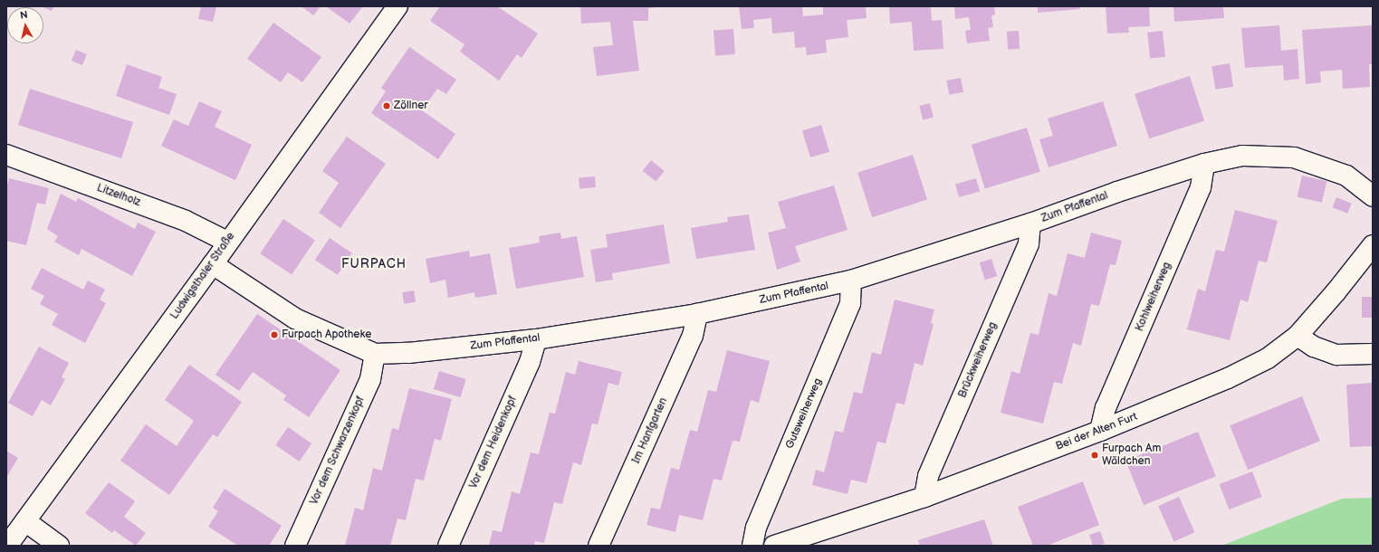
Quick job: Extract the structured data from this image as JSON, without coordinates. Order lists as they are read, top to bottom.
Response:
{
  "streets": {
    "street": [
      "Litzelholz",
      "Zum Pfaffental",
      "Ludwigsthaler Straße",
      "Kohlweiherweg",
      "Brückweiherweg",
      "Gutsweiherweg",
      "Im Hanfgarten",
      "Bei der Alten Furt",
      "Vor dem Heidenkopf",
      "Vor dem Schwarzenkopf"
    ]
  },
  "crossings": [
    ["Litzelholz", "Ludwigsthaler Straße"],
    ["Zum Pfaffental", "Ludwigsthaler Straße"],
    ["Zum Pfaffental", "Kohlweiherweg"],
    ["Zum Pfaffental", "Brückweiherweg"],
    ["Zum Pfaffental", "Gutsweiherweg"],
    ["Zum Pfaffental", "Im Hanfgarten"],
    ["Zum Pfaffental", "Vor dem Heidenkopf"],
    ["Zum Pfaffental", "Vor dem Schwarzenkopf"],
    ["Kohlweiherweg", "Bei der Alten Furt"],
    ["Brückweiherweg", "Bei der Alten Furt"]
  ],
  "districts": ["FURPACH"],
  "places": ["Zöllner", "Furpach Apotheke", "Furpach Am Wäldchen"],
  "north": "top"
}
